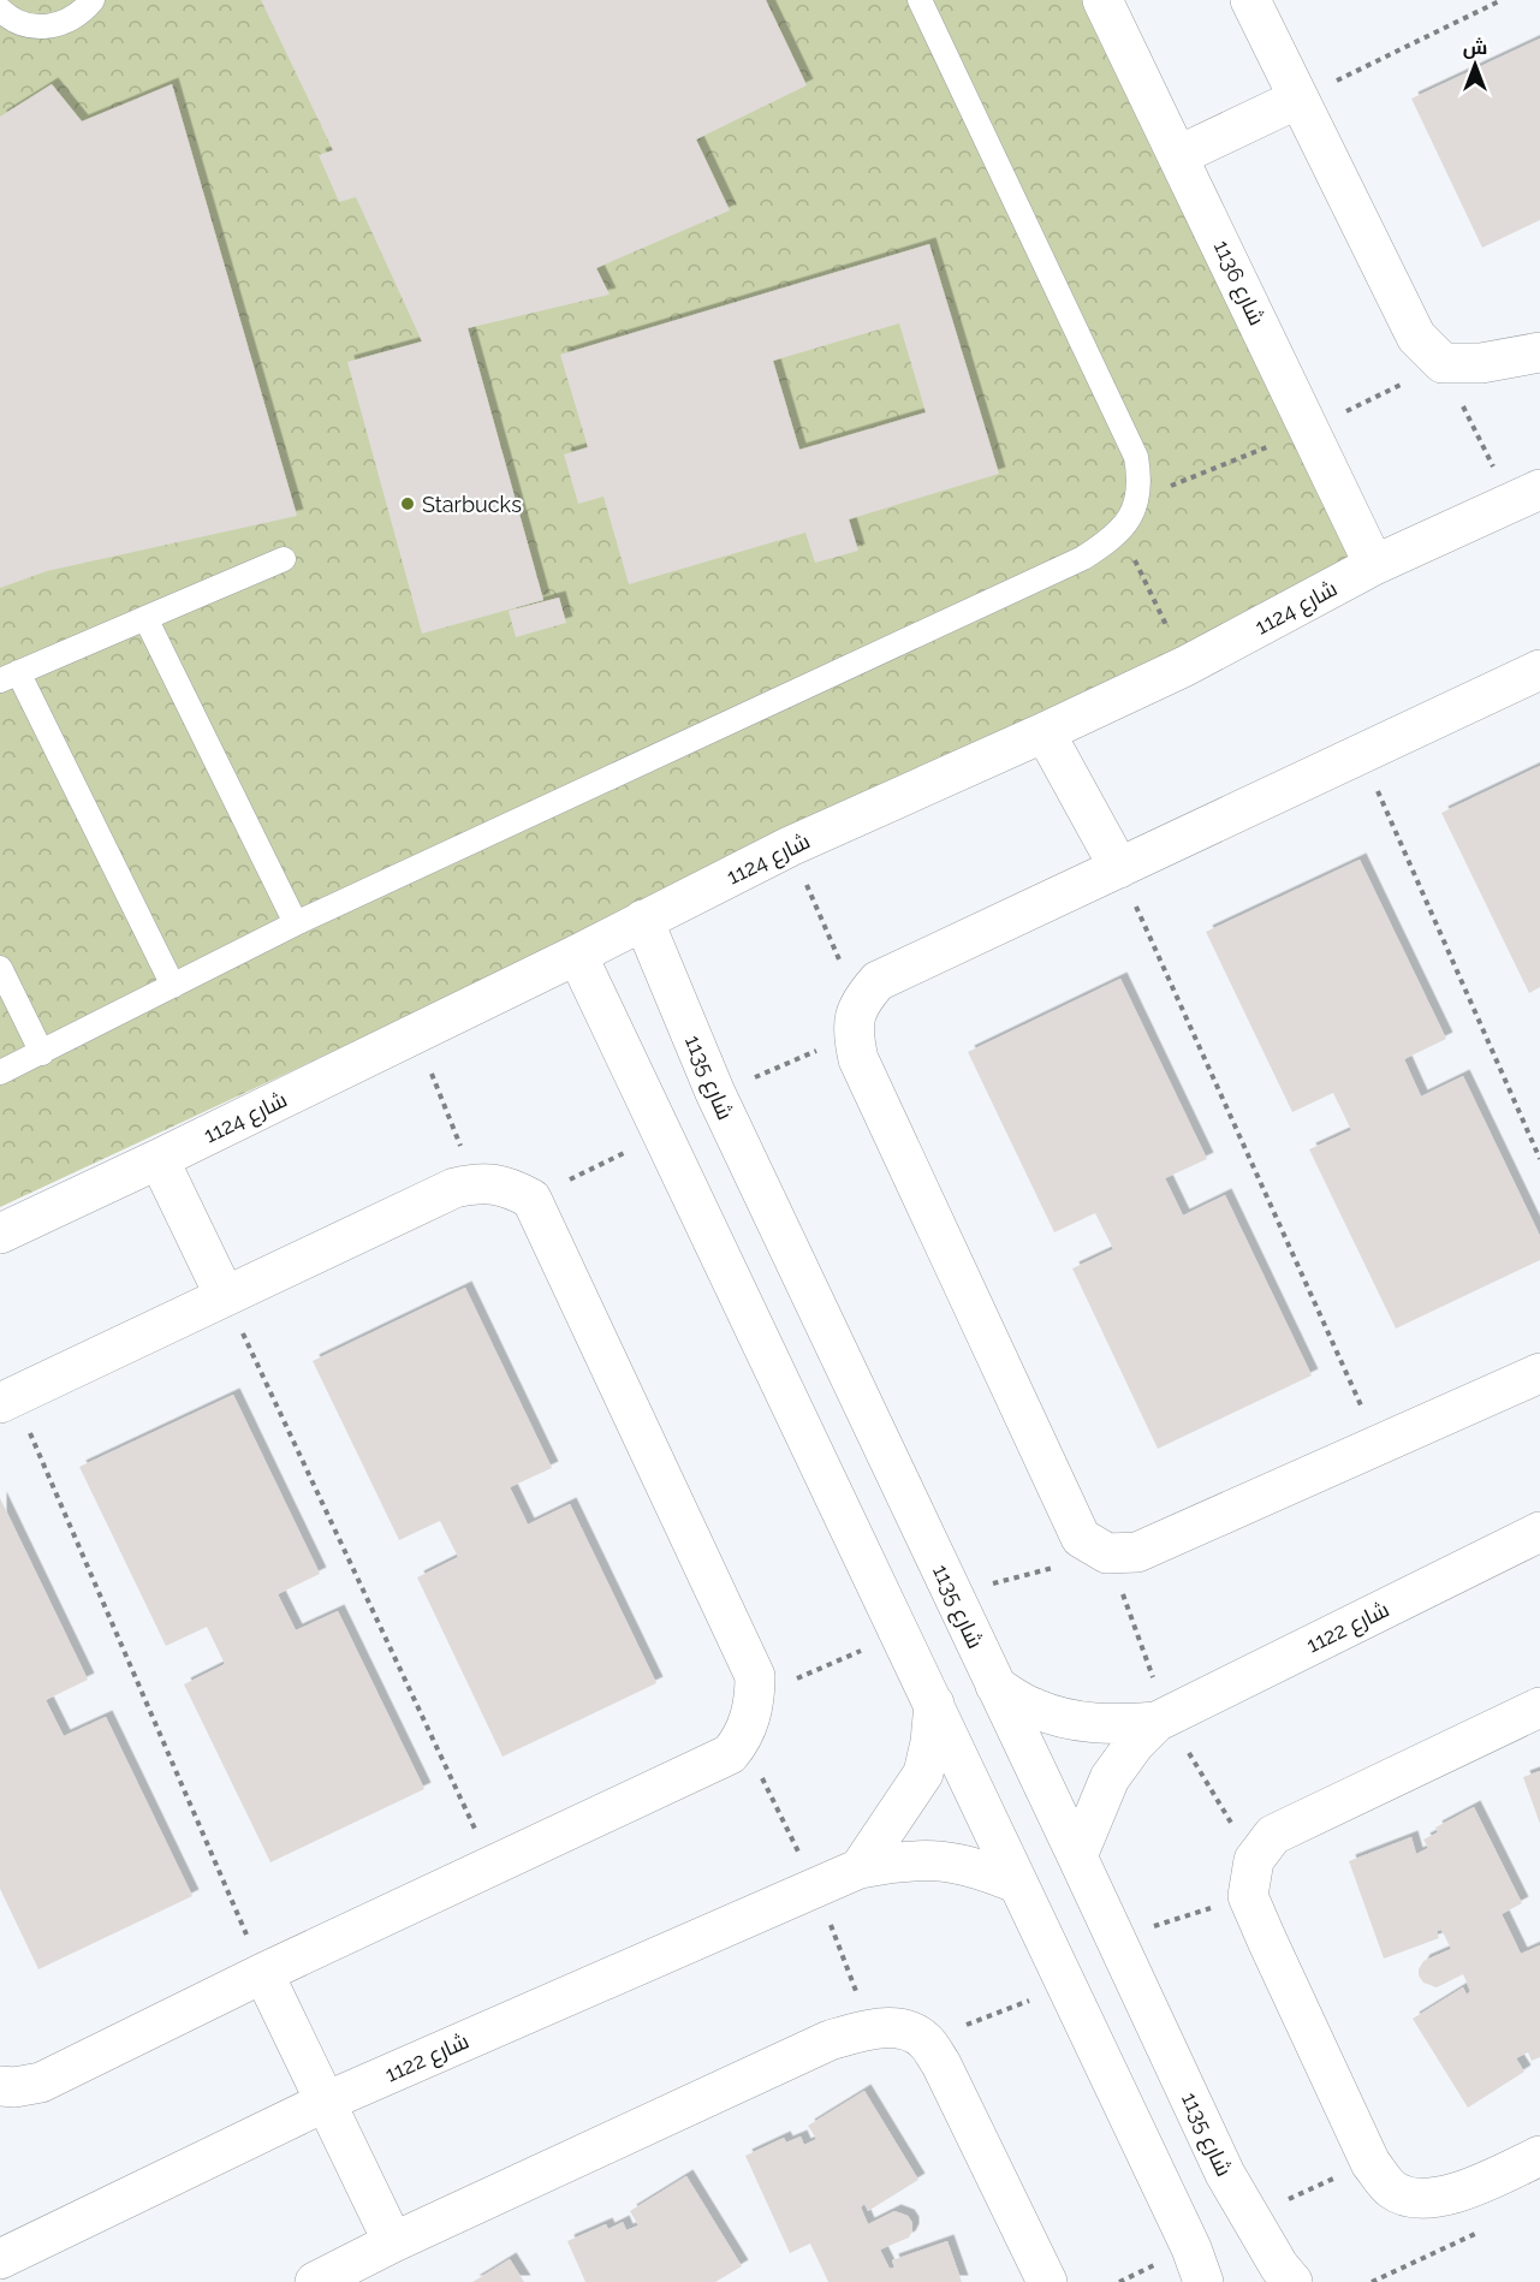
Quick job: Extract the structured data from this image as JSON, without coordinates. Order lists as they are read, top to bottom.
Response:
{
  "streets": {
    "street": [
      "شارع 1136",
      "شارع 1124",
      "شارع 1135",
      "شارع 1122"
    ]
  },
  "crossings": [
    ["شارع 1136", "شارع 1124"],
    ["شارع 1124", "شارع 1135"],
    ["شارع 1135", "شارع 1122"]
  ],
  "places": ["Starbucks"],
  "north": "top"
}
